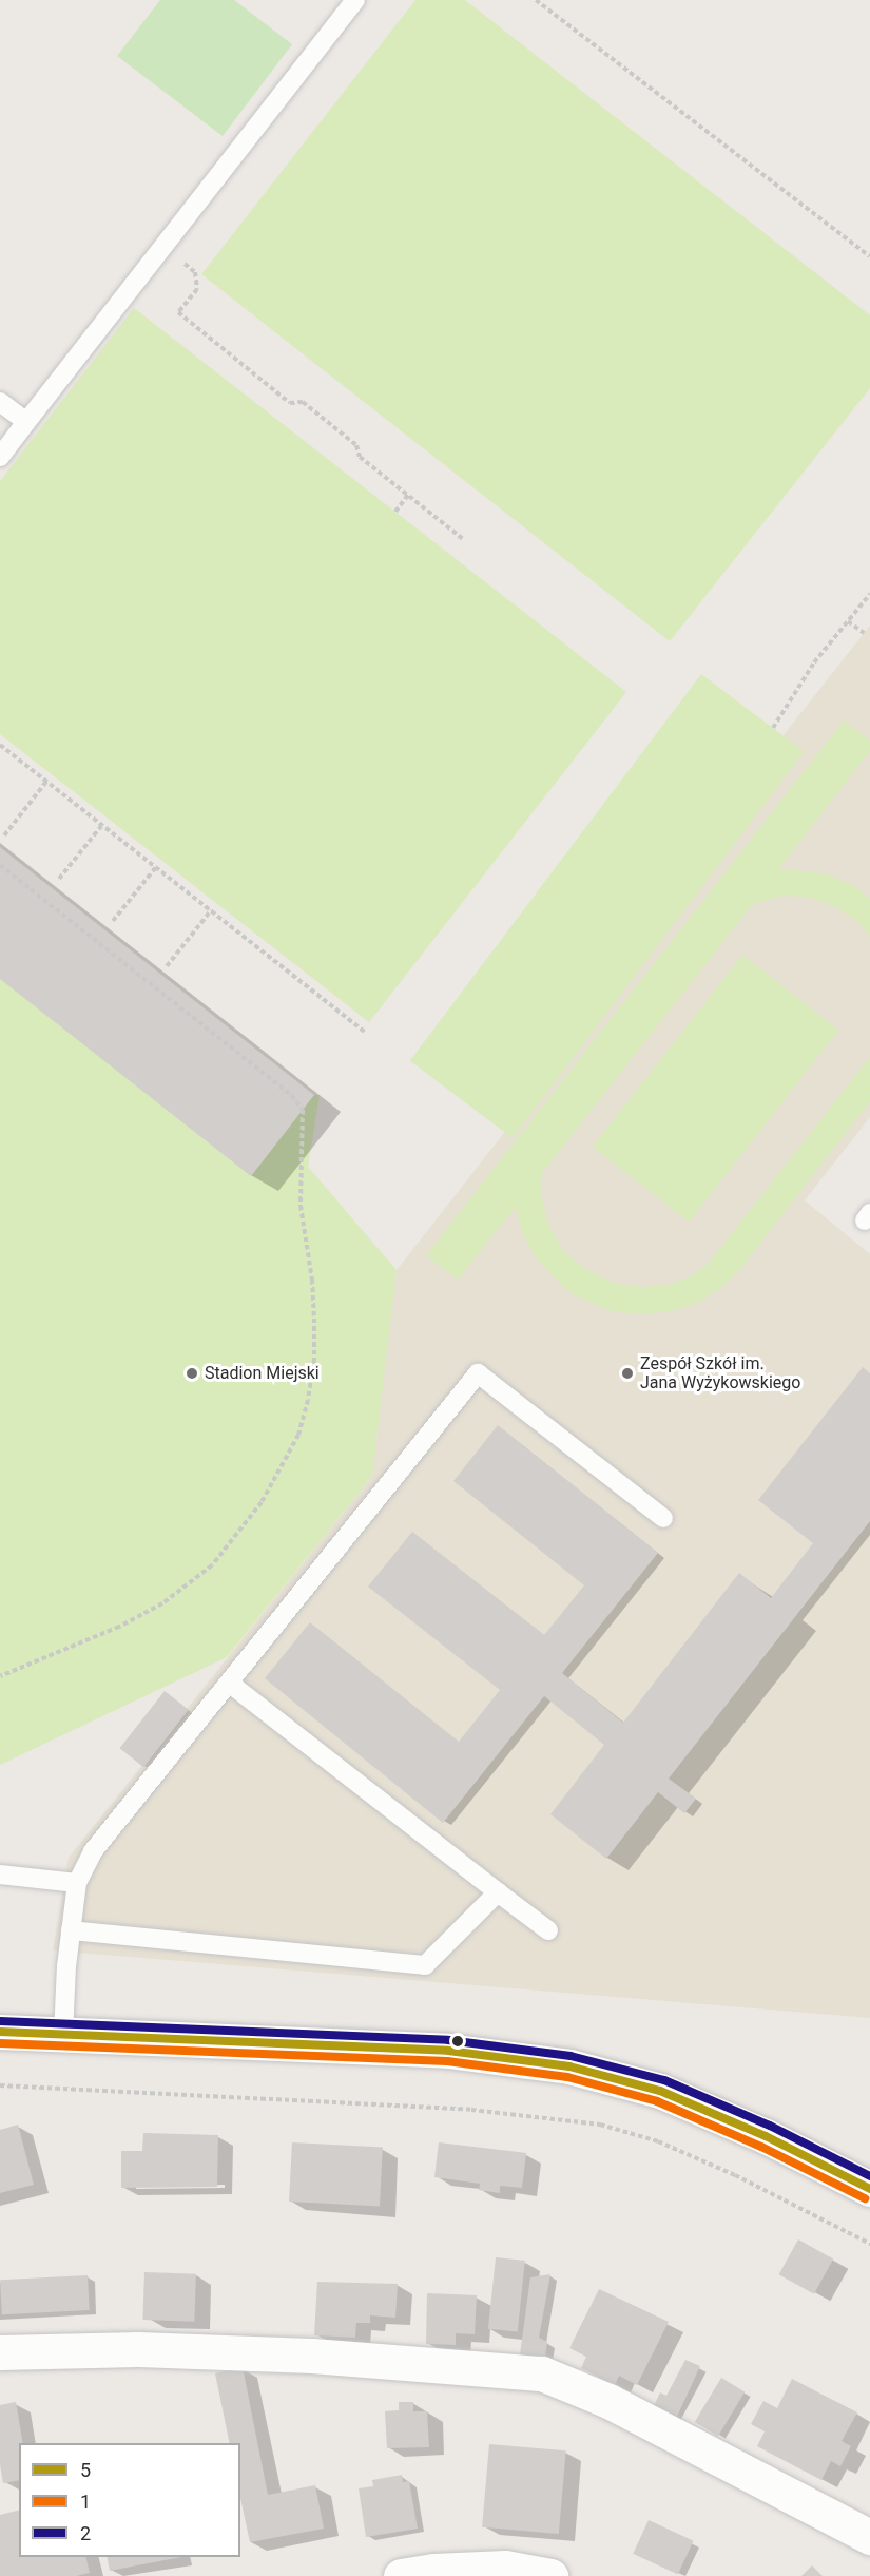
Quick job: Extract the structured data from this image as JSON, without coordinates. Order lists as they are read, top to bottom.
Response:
{
  "places": ["Stadion Miejski", "Zespół Szkół im. Jana Wyżykowskiego"],
  "lines": ["transit line 2", "transit line 5", "transit line 1"],
  "legend": ["5", "1", "2"]
}
